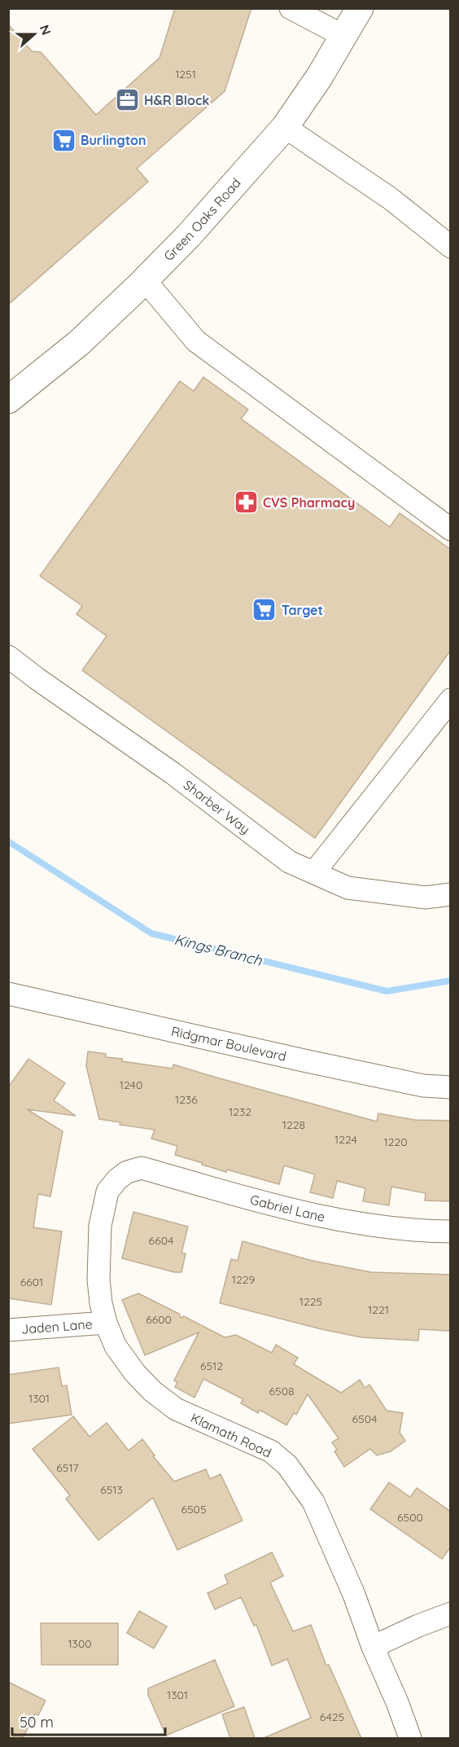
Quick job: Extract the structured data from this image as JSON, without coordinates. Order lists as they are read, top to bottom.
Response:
{
  "streets": {
    "main road": ["Green Oaks Road"],
    "street": [
      "Sharber Way",
      "Ridgmar Boulevard",
      "Gabriel Lane",
      "Jaden Lane",
      "Klamath Road"
    ]
  },
  "crossings": [
    ["Gabriel Lane", "Klamath Road"],
    ["Jaden Lane", "Klamath Road"]
  ],
  "water": ["Kings Branch"],
  "places": {
    "office": ["H&R Block"],
    "supermarket": ["Burlington", "Target"],
    "pharmacy": ["CVS Pharmacy"]
  },
  "house_numbers": [
    "1251",
    "1240",
    "1236",
    "1232",
    "1228",
    "1224",
    "1220",
    "6604",
    "1229",
    "6601",
    "1225",
    "1221",
    "6600",
    "6512",
    "6508",
    "1301",
    "6504",
    "6517",
    "6513",
    "6505",
    "6500",
    "1300",
    "1301",
    "6425"
  ],
  "scale_bar": "50 m",
  "north": "right"
}
